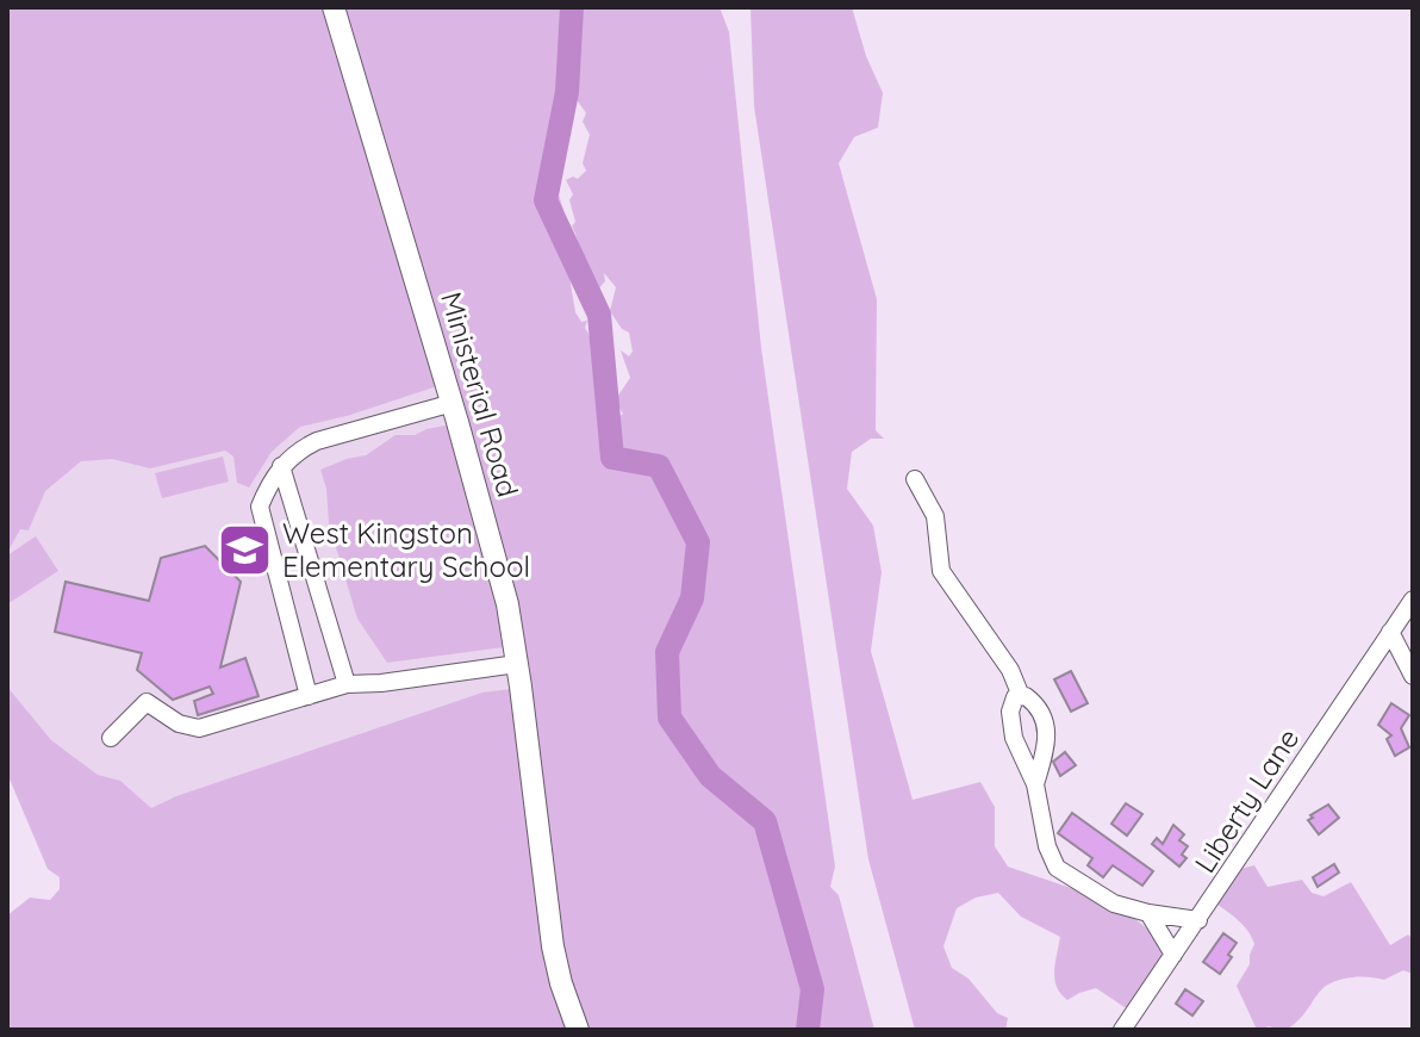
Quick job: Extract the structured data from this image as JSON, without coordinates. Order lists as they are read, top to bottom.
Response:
{
  "streets": {
    "main road": ["Ministerial Road"],
    "street": ["Liberty Lane"]
  },
  "places": {
    "school or university": ["West Kingston Elementary School"]
  }
}
